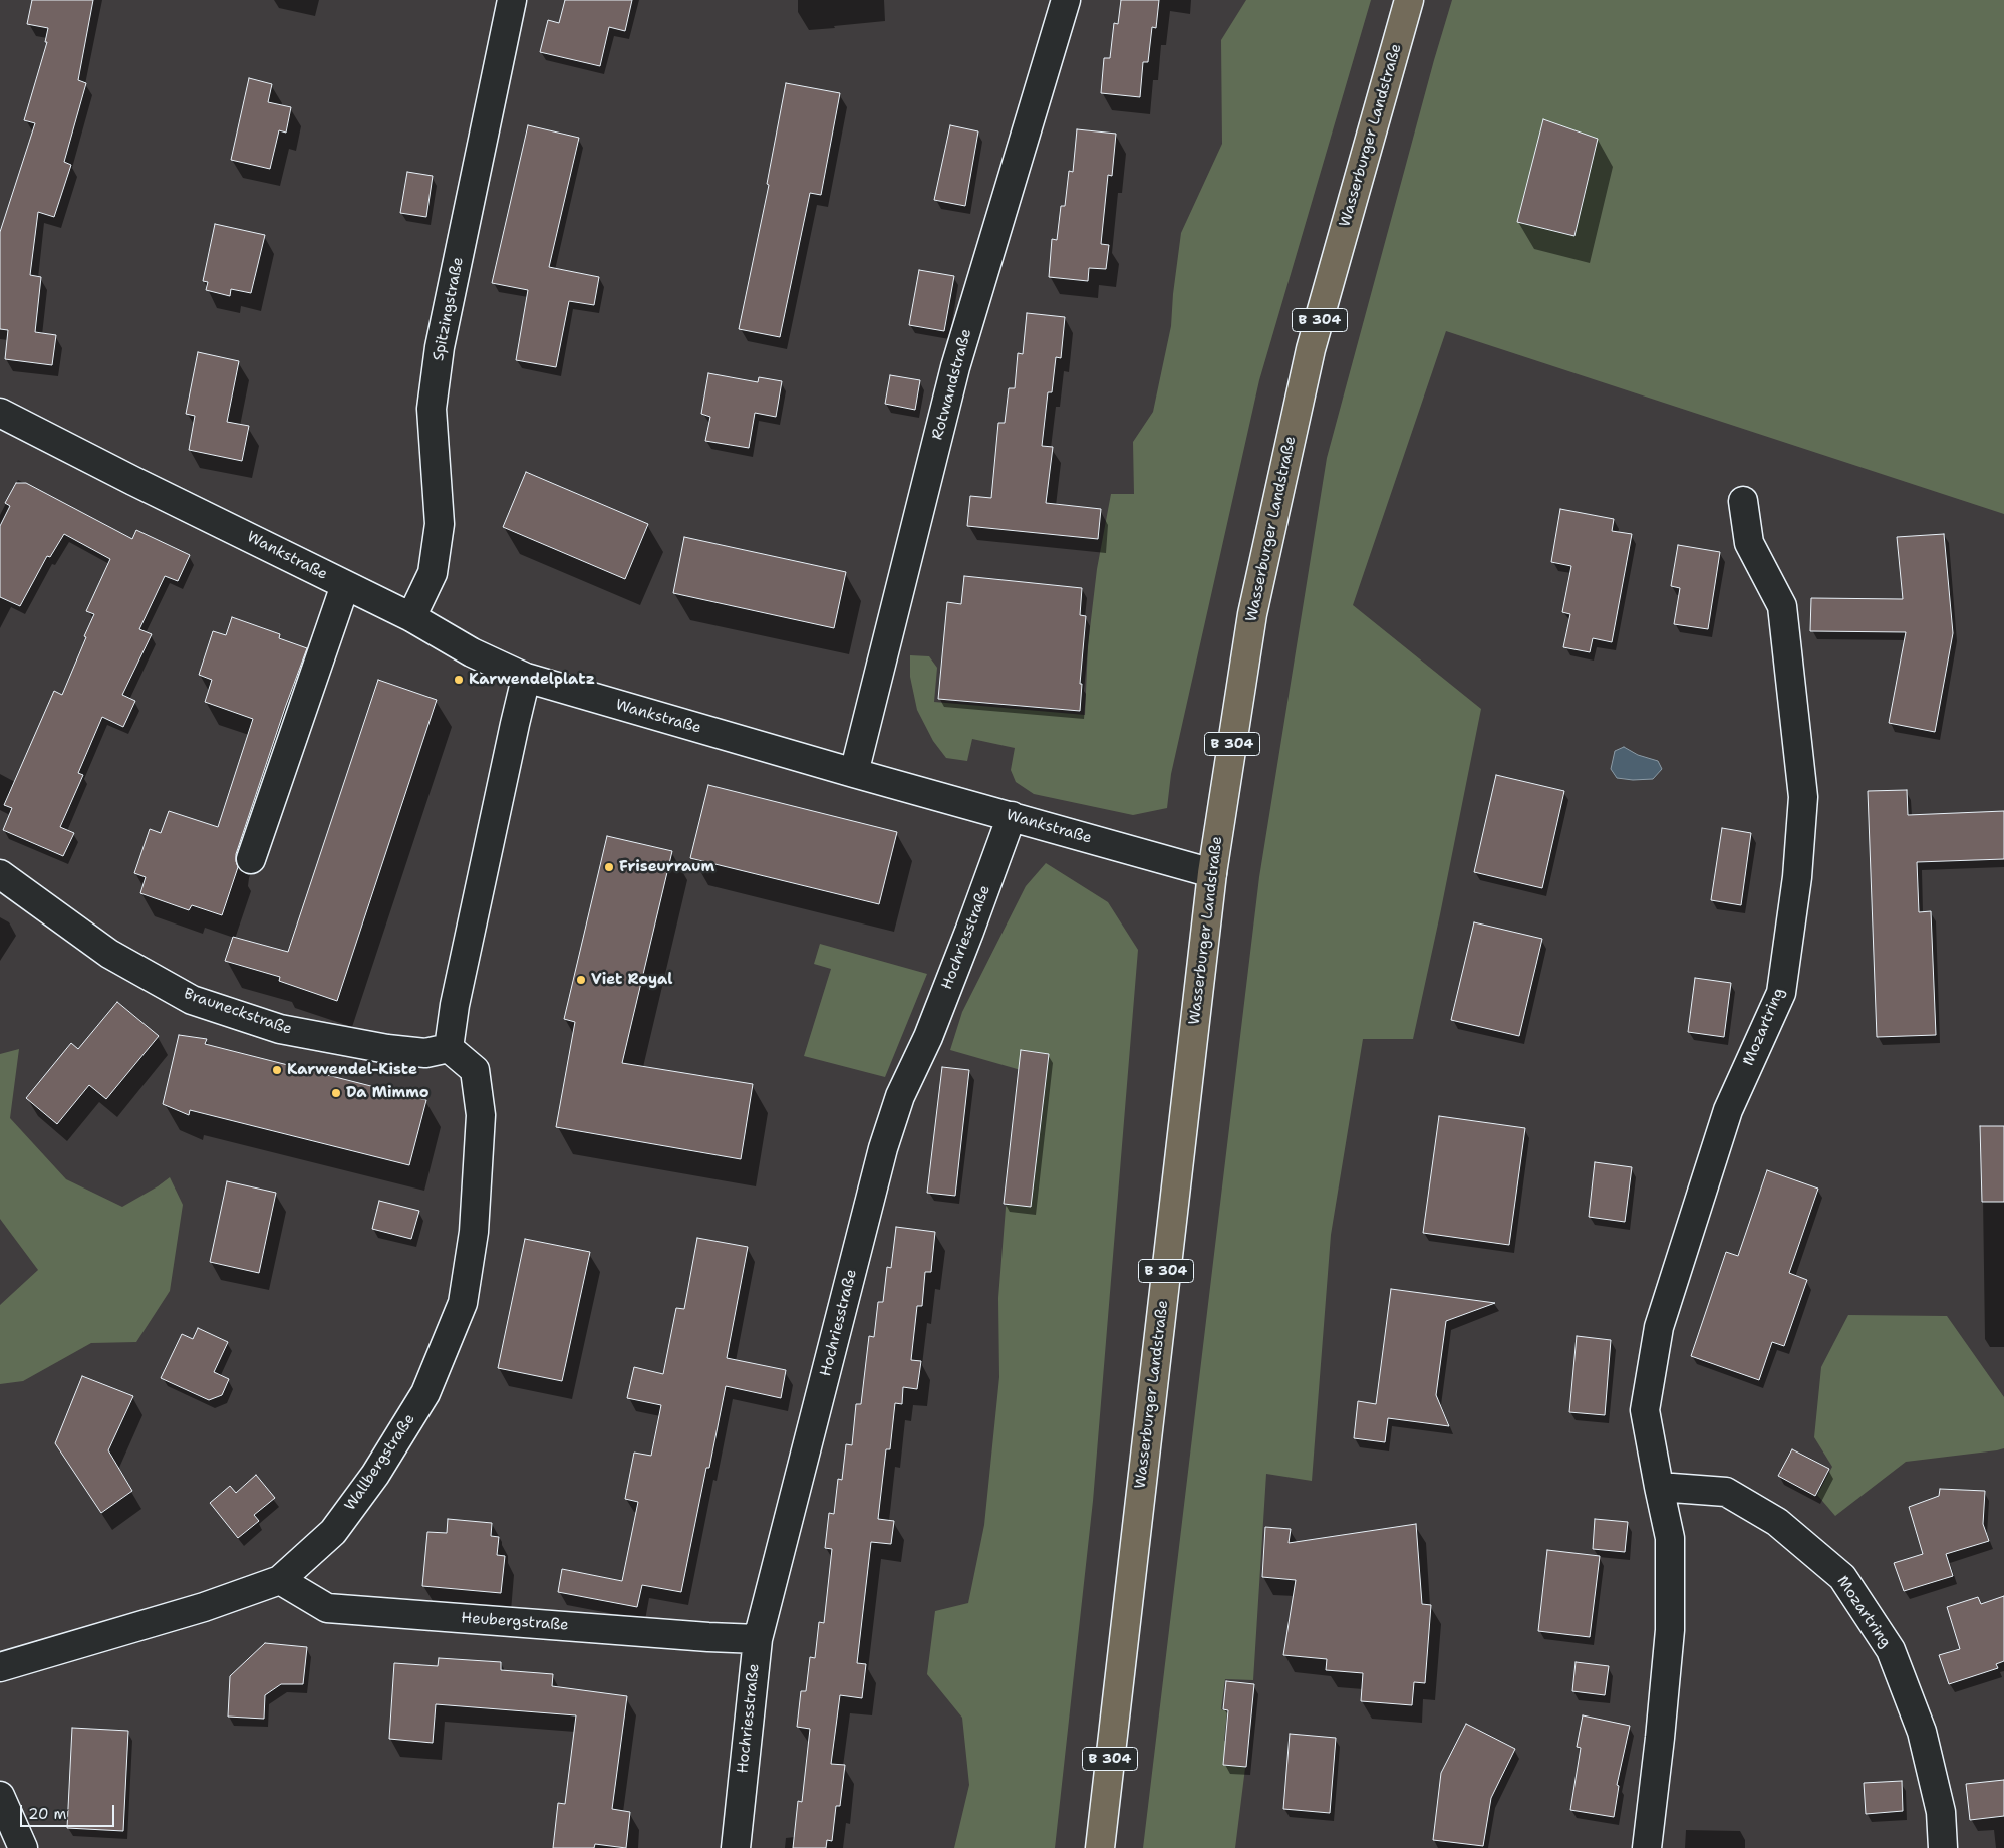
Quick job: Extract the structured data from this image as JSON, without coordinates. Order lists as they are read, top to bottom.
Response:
{
  "streets": {
    "main road": ["Wasserburger Landstraße", "B 304"],
    "street": [
      "Spitzingstraße",
      "Rotwandstraße",
      "Wankstraße",
      "Hochriesstraße",
      "Brauneckstraße",
      "Mozartring",
      "Wallbergstraße",
      "Heubergstraße"
    ]
  },
  "crossings": [
    ["Wasserburger Landstraße", "Wankstraße"],
    ["Spitzingstraße", "Wankstraße"],
    ["Rotwandstraße", "Wankstraße"],
    ["Wankstraße", "Hochriesstraße"],
    ["Hochriesstraße", "Heubergstraße"],
    ["Brauneckstraße", "Wallbergstraße"],
    ["Wallbergstraße", "Heubergstraße"]
  ],
  "places": [
    "Karwendelplatz",
    "Friseurraum",
    "Viet Royal",
    "Karwendel-Kiste",
    "Da Mimmo"
  ],
  "scale_bar": "20 m"
}
